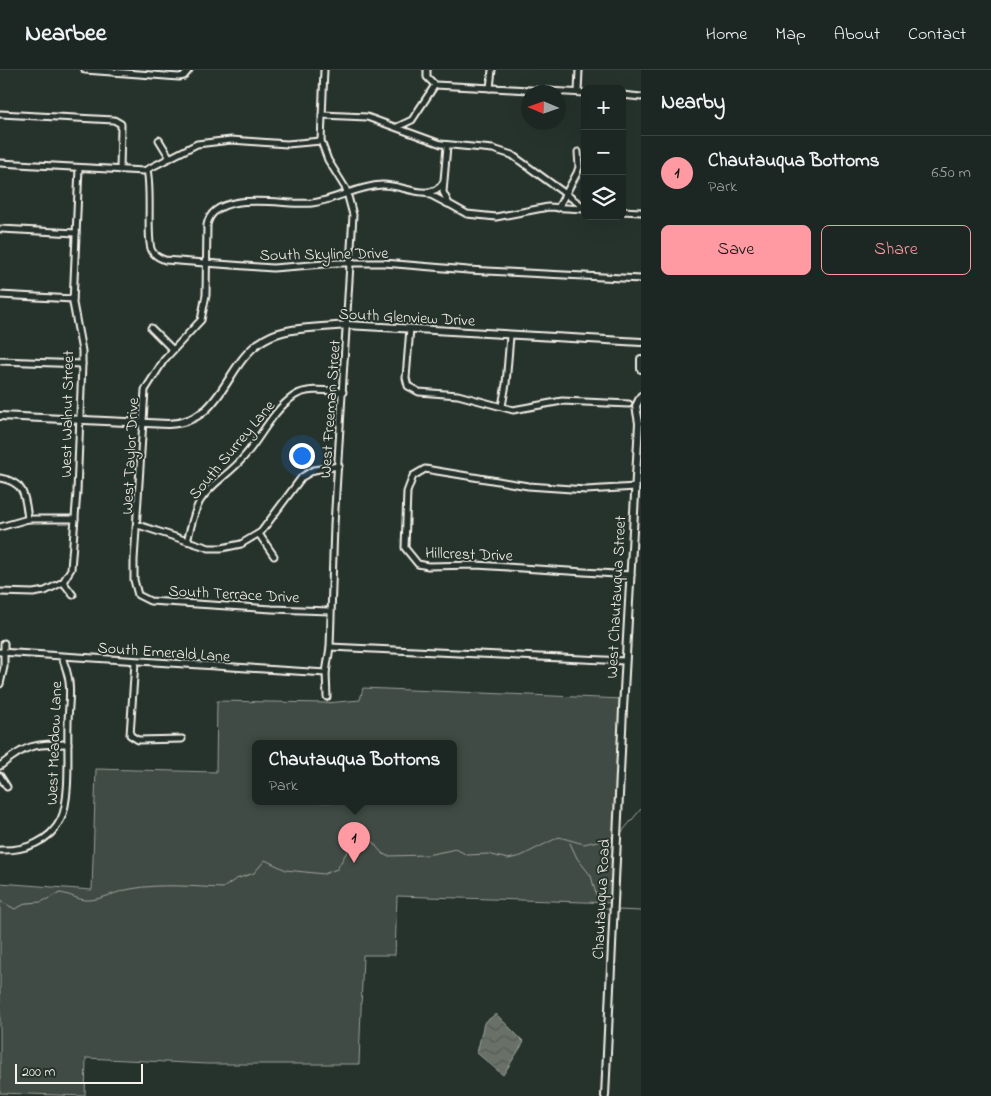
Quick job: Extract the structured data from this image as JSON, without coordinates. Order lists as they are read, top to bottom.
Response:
{
  "streets": {
    "street": [
      "South Skyline Drive",
      "South Glenview Drive",
      "West Freeman Street",
      "West Walnut Street",
      "South Surrey Lane",
      "West Taylor Drive",
      "Hillcrest Drive",
      "South Terrace Drive",
      "West Chautauqua Street",
      "South Emerald Lane",
      "West Meadow Lane",
      "Chautauqua Road"
    ]
  },
  "crossings": [
    ["South Skyline Drive", "West Freeman Street"],
    ["South Skyline Drive", "West Taylor Drive"],
    ["South Glenview Drive", "West Freeman Street"],
    ["South Glenview Drive", "West Walnut Street"],
    ["South Glenview Drive", "West Taylor Drive"],
    ["West Freeman Street", "South Surrey Lane"],
    ["West Freeman Street", "West Taylor Drive"],
    ["West Freeman Street", "South Terrace Drive"],
    ["West Freeman Street", "South Emerald Lane"],
    ["West Taylor Drive", "South Terrace Drive"],
    ["Hillcrest Drive", "West Chautauqua Street"],
    ["West Chautauqua Street", "Chautauqua Road"],
    ["South Emerald Lane", "West Meadow Lane"]
  ],
  "scale_bar": "200 m",
  "north": "left",
  "page": {
    "header": "Nearbee",
    "nav": [
      "Home",
      "Map",
      "About",
      "Contact"
    ],
    "heading": "Nearby",
    "map_buttons": ["+", "−"],
    "list": [
      {
        "mark": "1",
        "name": "Chautauqua Bottoms",
        "note": "Park",
        "value": "650 m"
      }
    ],
    "buttons": ["Save", "Share"],
    "popup": ["Chautauqua Bottoms", "Park"],
    "pins": "1",
    "scale": "200 m"
  }
}
